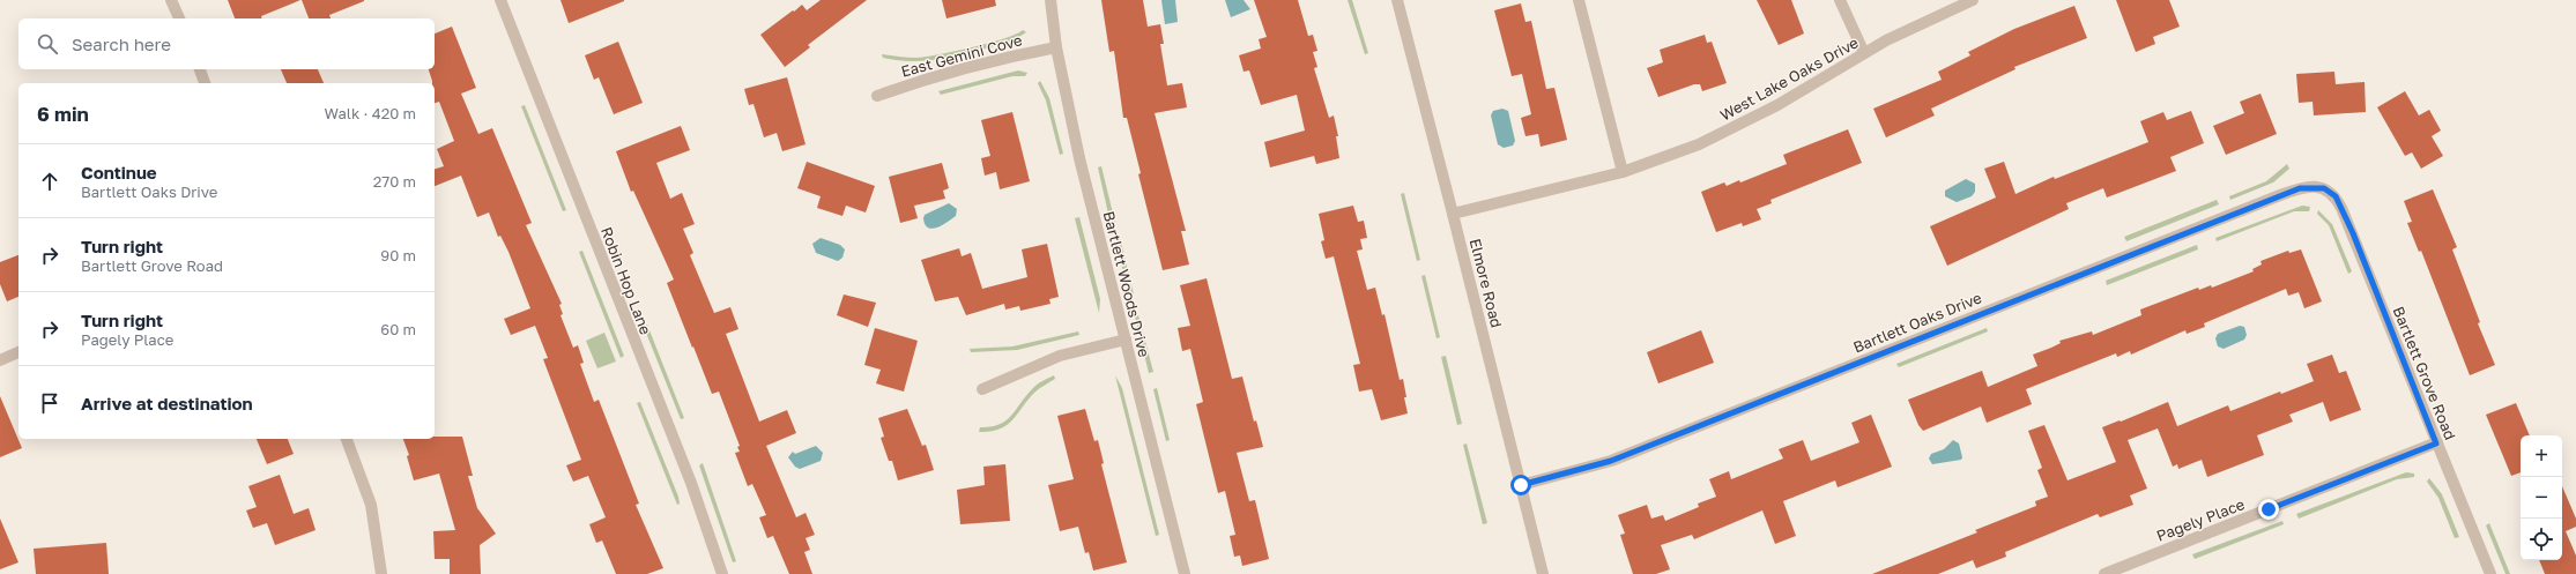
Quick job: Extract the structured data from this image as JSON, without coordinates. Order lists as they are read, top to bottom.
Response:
{
  "streets": {
    "street": [
      "East Gemini Cove",
      "West Lake Oaks Drive",
      "Robin Hop Lane",
      "Elmore Road",
      "Bartlett Woods Drive",
      "Bartlett Oaks Drive",
      "Bartlett Grove Road",
      "Pagely Place"
    ]
  },
  "crossings": [
    ["East Gemini Cove", "Bartlett Woods Drive"],
    ["West Lake Oaks Drive", "Elmore Road"],
    ["Elmore Road", "Bartlett Oaks Drive"],
    ["Bartlett Oaks Drive", "Bartlett Grove Road"],
    ["Bartlett Grove Road", "Pagely Place"]
  ],
  "page": {
    "search": "Search here",
    "heading": ["6 min", "Walk · 420 m"],
    "list": [
      ["Continue", "Bartlett Oaks Drive", "270 m"],
      ["Turn right", "Bartlett Grove Road", "90 m"],
      ["Turn right", "Pagely Place", "60 m"],
      "Arrive at destination"
    ],
    "map_buttons": ["+", "−"]
  }
}
